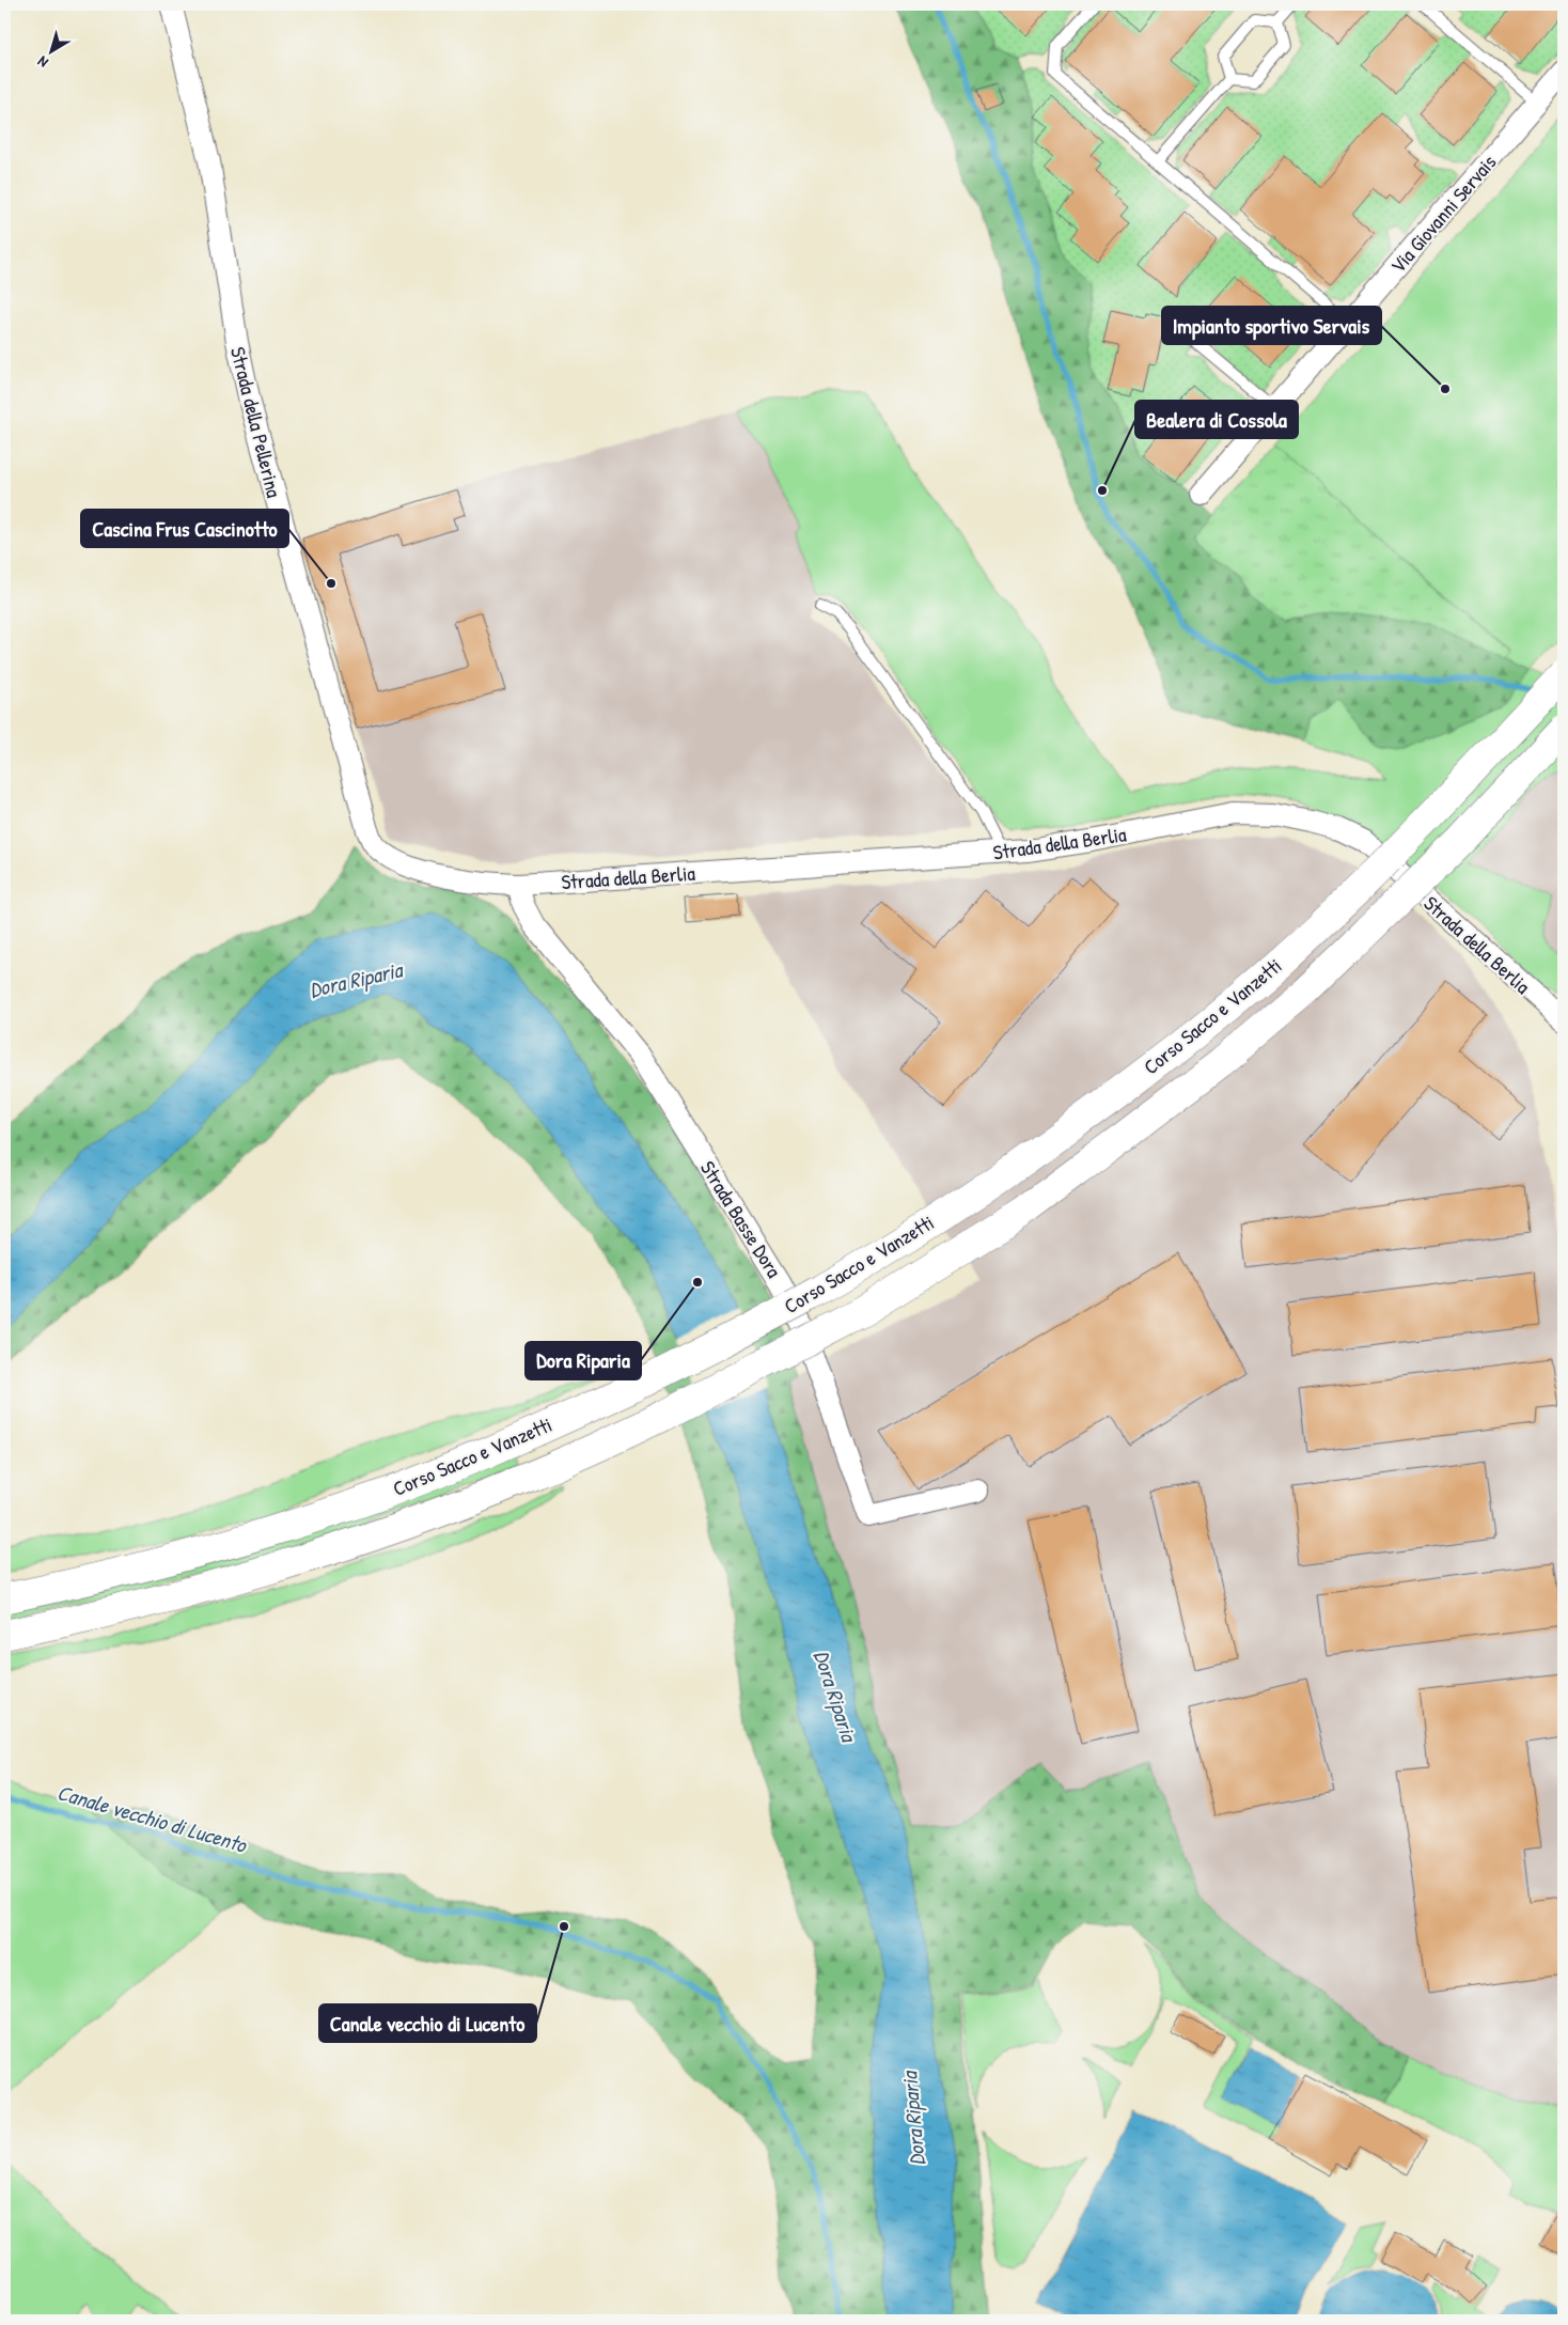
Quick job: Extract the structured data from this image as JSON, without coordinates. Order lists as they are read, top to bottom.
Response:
{
  "streets": {
    "main road": ["Corso Sacco e Vanzetti"],
    "street": [
      "Via Giovanni Servais",
      "Strada della Pellerina",
      "Strada della Berlia",
      "Strada Basse Dora"
    ]
  },
  "crossings": [
    ["Strada della Pellerina", "Strada della Berlia"],
    ["Strada della Berlia", "Strada Basse Dora"]
  ],
  "water": ["Dora Riparia", "Canale vecchio di Lucento"],
  "places": [
    "Impianto sportivo Servais",
    "Bealera di Cossola",
    "Cascina Frus Cascinotto",
    "Dora Riparia",
    "Canale vecchio di Lucento"
  ],
  "north": "bottom left"
}
